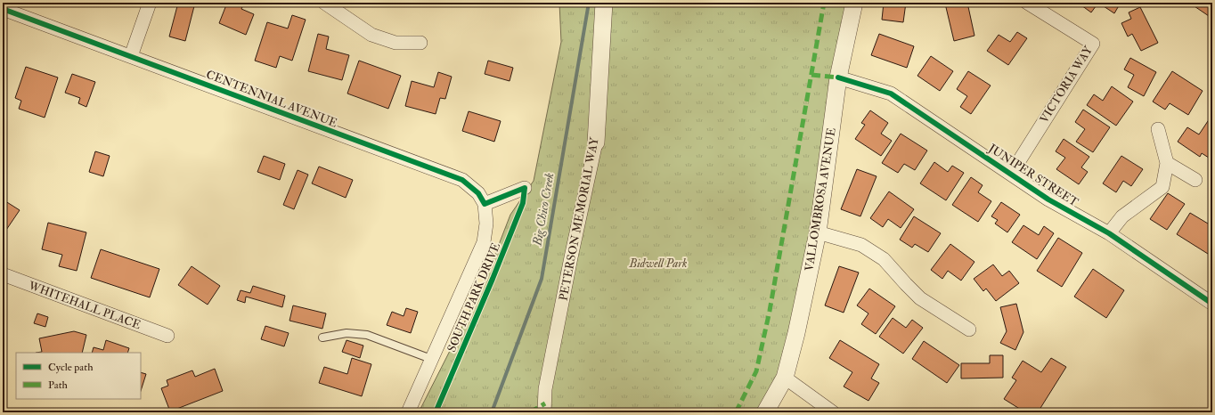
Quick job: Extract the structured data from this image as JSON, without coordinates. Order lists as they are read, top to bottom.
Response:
{
  "streets": {
    "street": [
      "VICTORIA WAY",
      "CENTENNIAL AVENUE",
      "JUNIPER STREET",
      "VALLOMBROSA AVENUE",
      "PETERSON MEMORIAL WAY",
      "WHITEHALL PLACE"
    ],
    "cycle path": ["SOUTH PARK DRIVE"]
  },
  "crossings": [
    ["VICTORIA WAY", "JUNIPER STREET"],
    ["JUNIPER STREET", "VALLOMBROSA AVENUE"]
  ],
  "water": ["Big Chico Creek"],
  "parks": ["Bidwell Park"],
  "legend": ["Cycle path", "Path"]
}
